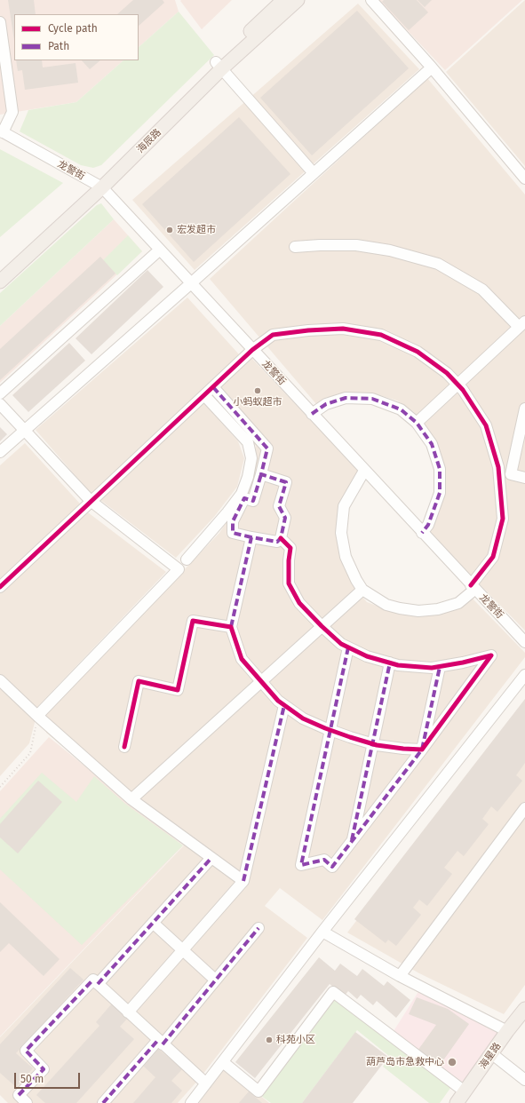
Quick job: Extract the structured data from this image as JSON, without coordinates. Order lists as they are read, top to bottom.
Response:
{
  "streets": {
    "main road": ["海辰路", "海星路"],
    "street": ["龙警街"]
  },
  "crossings": [
    ["海辰路", "龙警街"]
  ],
  "places": [
    "宏发超市",
    "小蚂蚁超市",
    "科苑小区",
    "葫芦岛市急救中心"
  ],
  "legend": ["Cycle path", "Path"],
  "scale_bar": "50 m"
}
